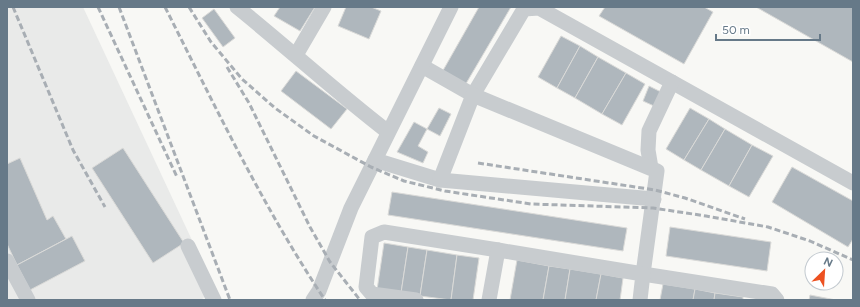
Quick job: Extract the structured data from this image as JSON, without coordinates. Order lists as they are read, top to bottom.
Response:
{
  "scale_bar": "50 m",
  "north": "top right"
}
